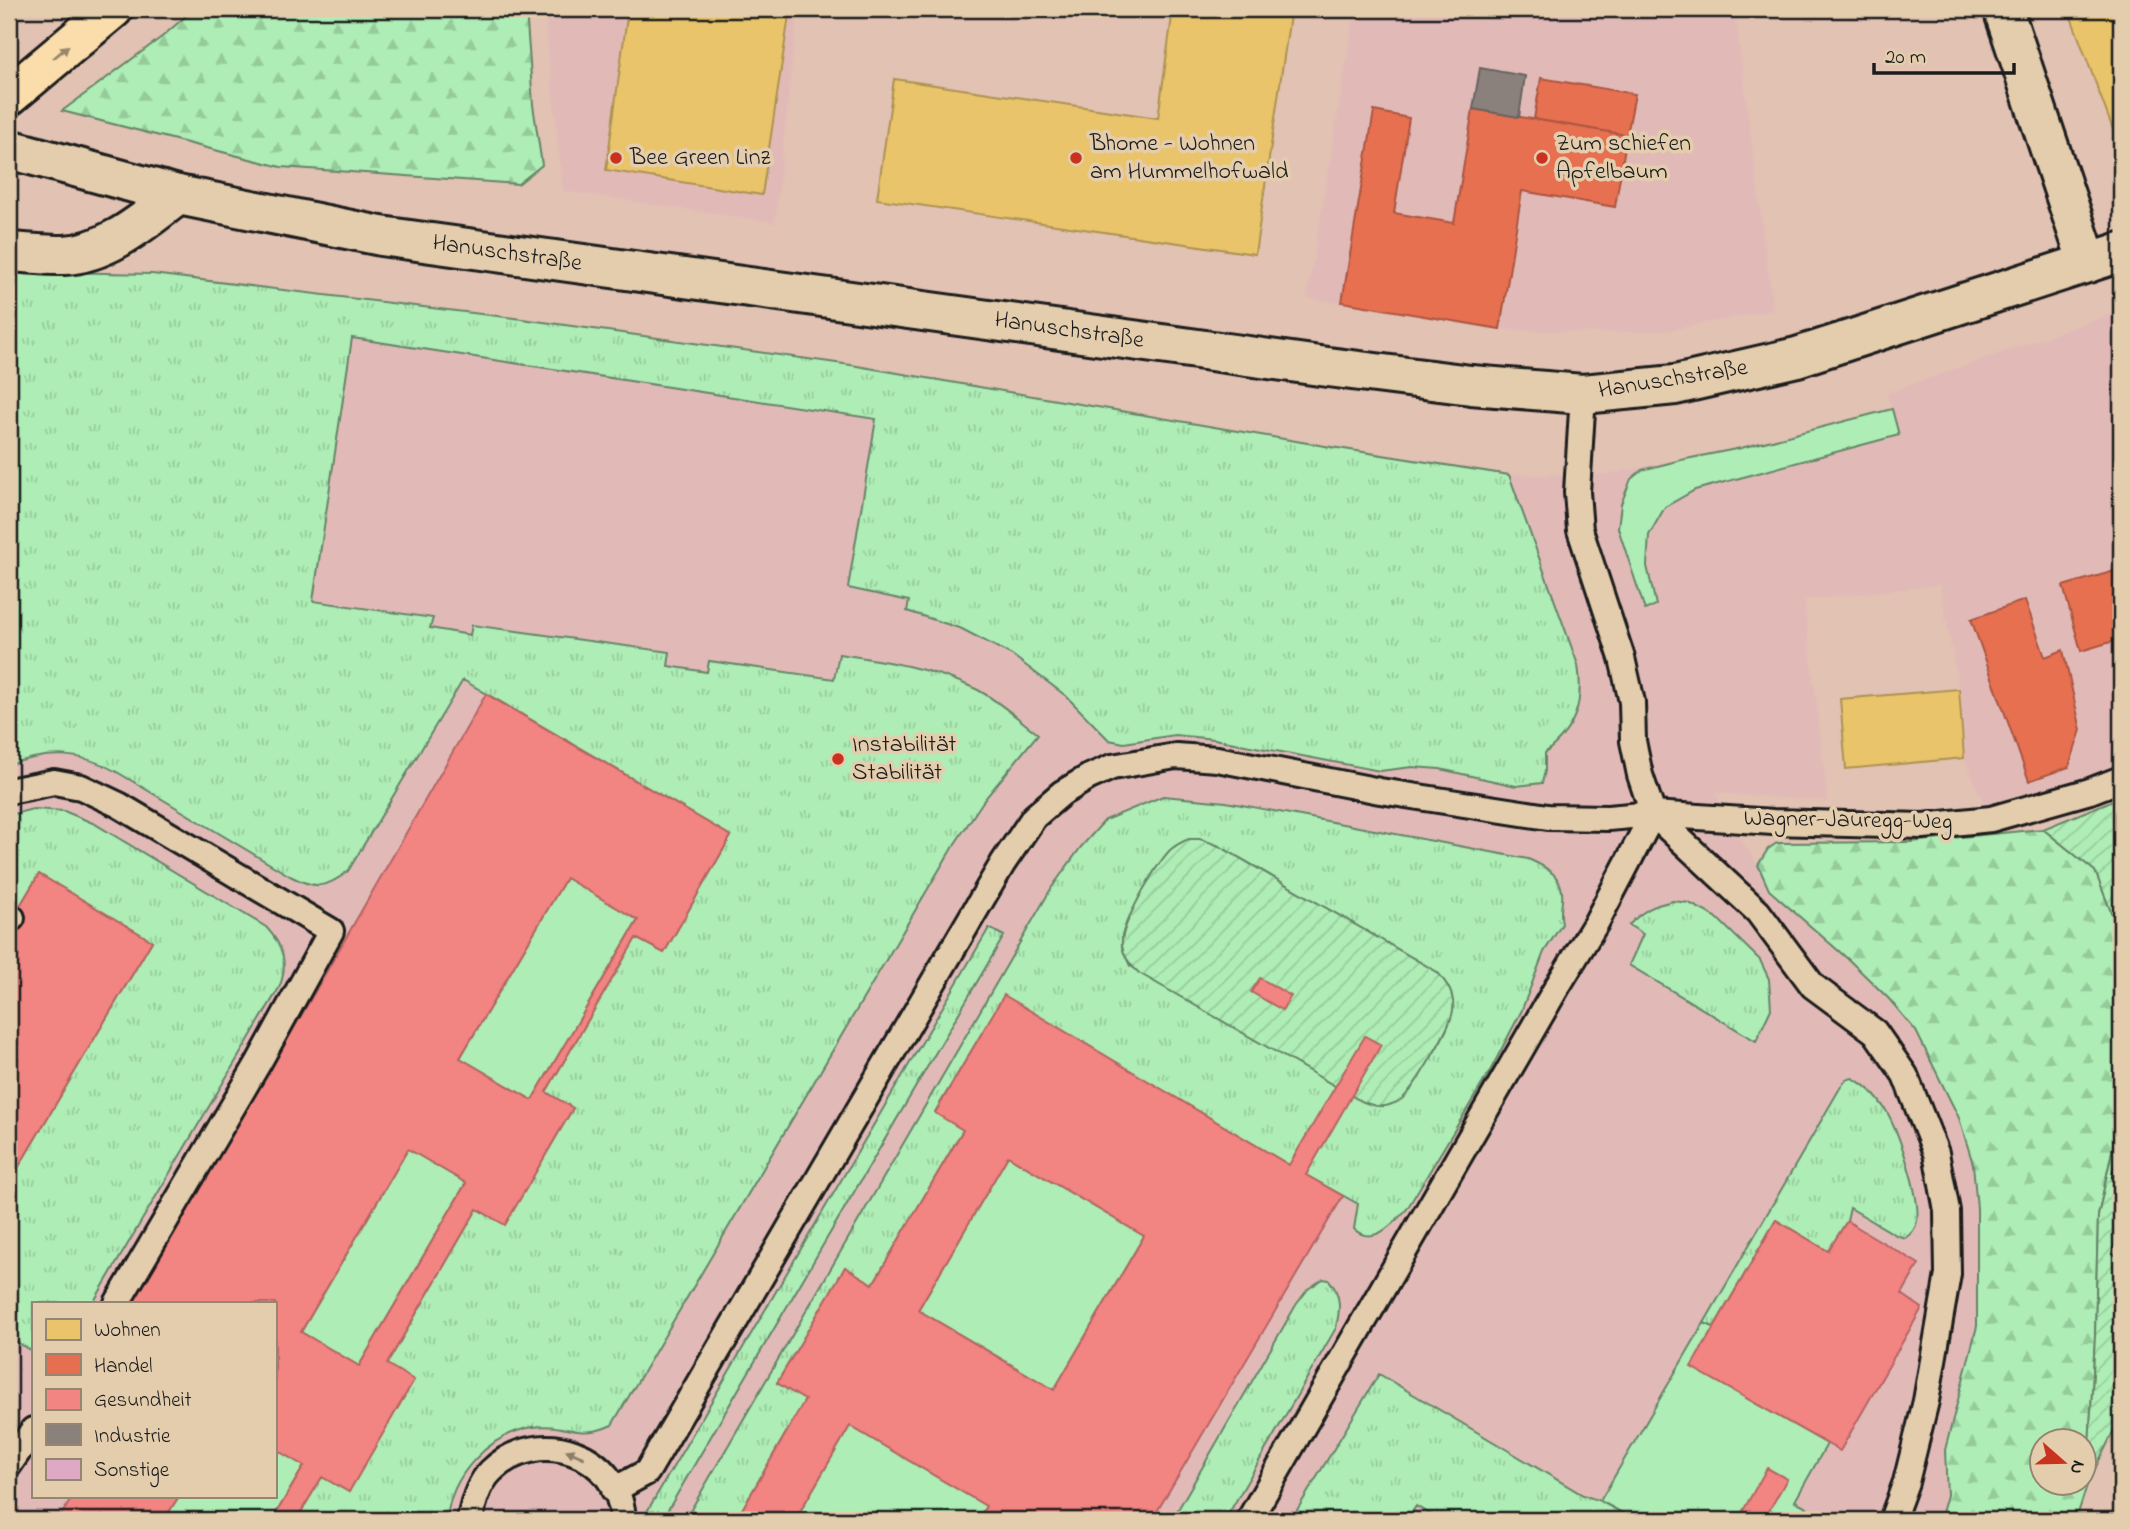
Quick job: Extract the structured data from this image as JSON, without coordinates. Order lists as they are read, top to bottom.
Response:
{
  "streets": {
    "street": ["Hanuschstraße"],
    "lane": ["Wagner-Jauregg-Weg"]
  },
  "places": [
    "Bee Green Linz",
    "Bhome - Wohnen am Hummelhofwald",
    "Zum schiefen Apfelbaum",
    "Instabilität Stabilität"
  ],
  "legend": [
    "Wohnen",
    "Handel",
    "Gesundheit",
    "Industrie",
    "Sonstige"
  ],
  "scale_bar": "20 m",
  "north": "right"
}
